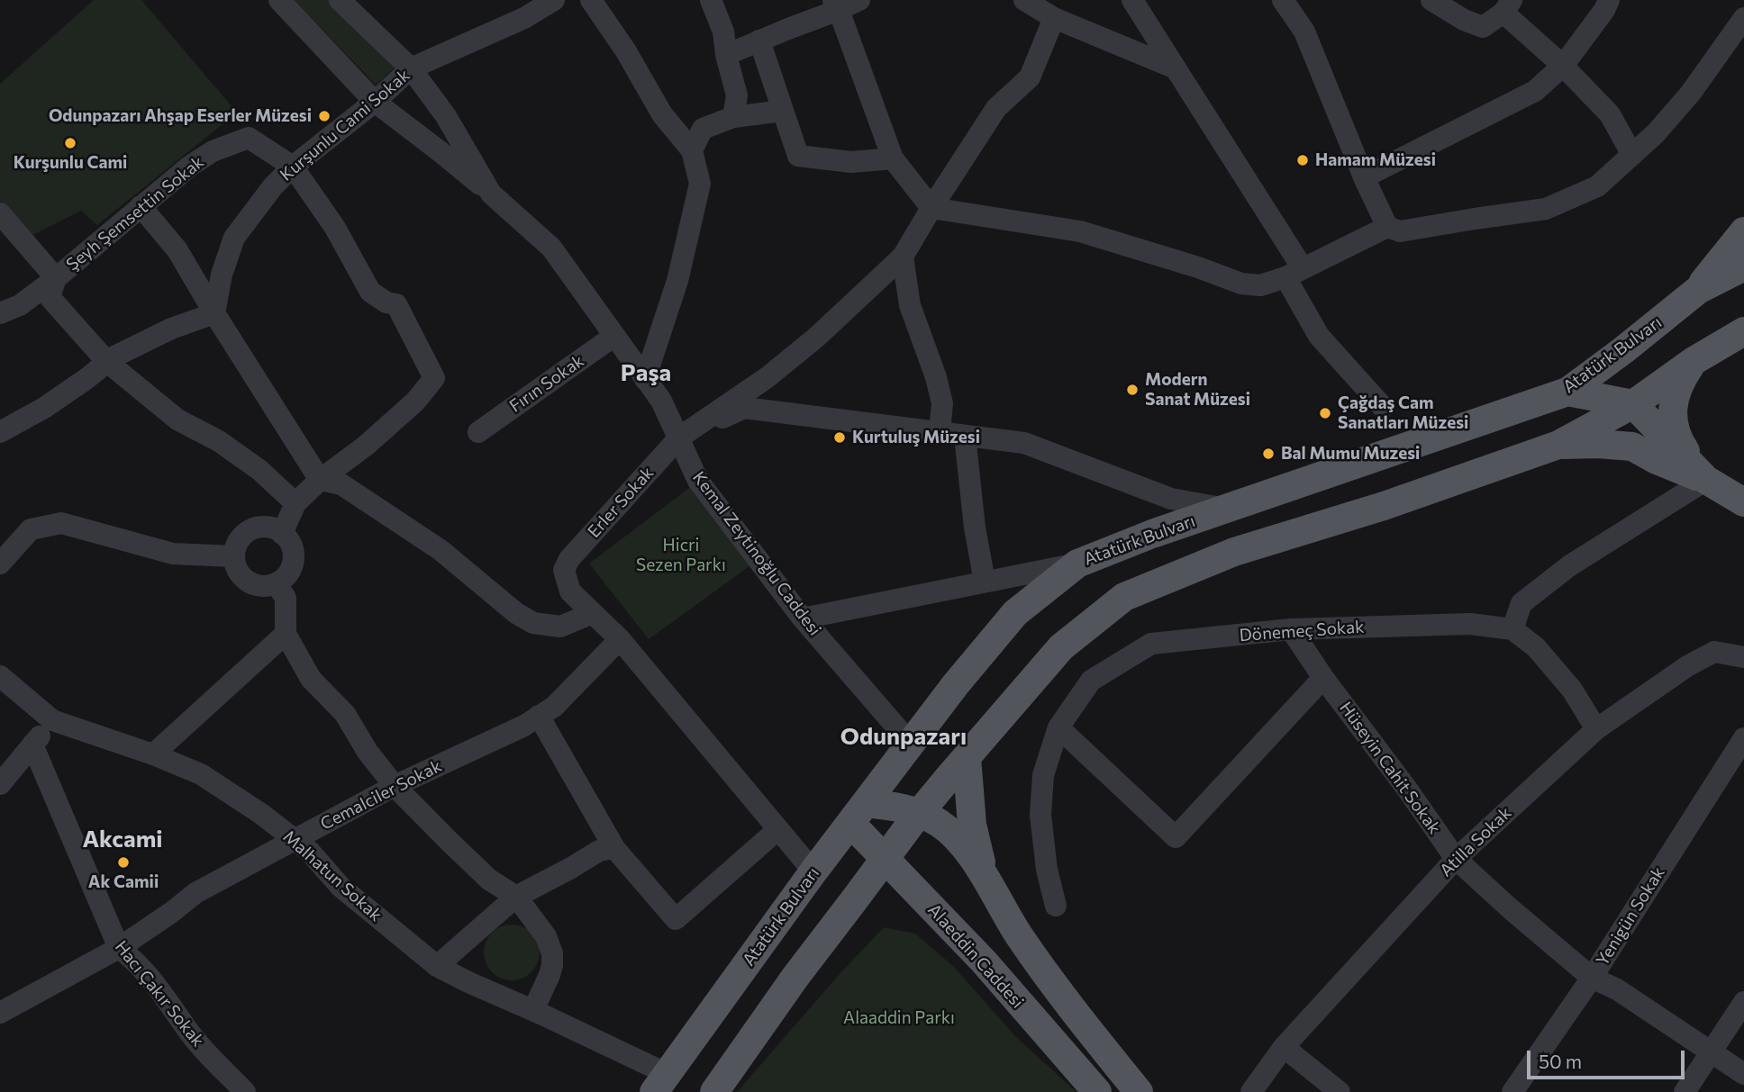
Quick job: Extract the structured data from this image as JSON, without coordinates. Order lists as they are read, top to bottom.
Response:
{
  "streets": {
    "main road": ["Atatürk Bulvarı", "Alaeddin Caddesi"],
    "street": [
      "Kurşunlu Cami Sokak",
      "Şeyh Şemsettin Sokak",
      "Fırın Sokak",
      "Erler Sokak",
      "Kemal Zeytinoğlu Caddesi",
      "Dönemeç Sokak",
      "Hüseyin Cahit Sokak",
      "Cemalciler Sokak",
      "Atilla Sokak",
      "Malhatun Sokak",
      "Yenigün Sokak",
      "Hacı Çakır Sokak"
    ]
  },
  "crossings": [
    ["Kurşunlu Cami Sokak", "Şeyh Şemsettin Sokak"],
    ["Kurşunlu Cami Sokak", "Kemal Zeytinoğlu Caddesi"],
    ["Atatürk Bulvarı", "Kemal Zeytinoğlu Caddesi"],
    ["Atatürk Bulvarı", "Malhatun Sokak"],
    ["Atatürk Bulvarı", "Alaeddin Caddesi"],
    ["Fırın Sokak", "Kemal Zeytinoğlu Caddesi"],
    ["Erler Sokak", "Kemal Zeytinoğlu Caddesi"],
    ["Dönemeç Sokak", "Hüseyin Cahit Sokak"],
    ["Hüseyin Cahit Sokak", "Atilla Sokak"],
    ["Hüseyin Cahit Sokak", "Yenigün Sokak"],
    ["Cemalciler Sokak", "Malhatun Sokak"],
    ["Cemalciler Sokak", "Hacı Çakır Sokak"]
  ],
  "districts": ["Paşa", "Odunpazarı", "Akcami"],
  "parks": ["Hicri Sezen Parkı", "Alaaddin Parkı"],
  "places": [
    "Odunpazarı Ahşap Eserler Müzesi",
    "Kurşunlu Cami",
    "Hamam Müzesi",
    "Modern Sanat Müzesi",
    "Çağdaş Cam Sanatları Müzesi",
    "Kurtuluş Müzesi",
    "Bal Mumu Muzesi",
    "Ak Camii"
  ],
  "scale_bar": "50 m"
}
